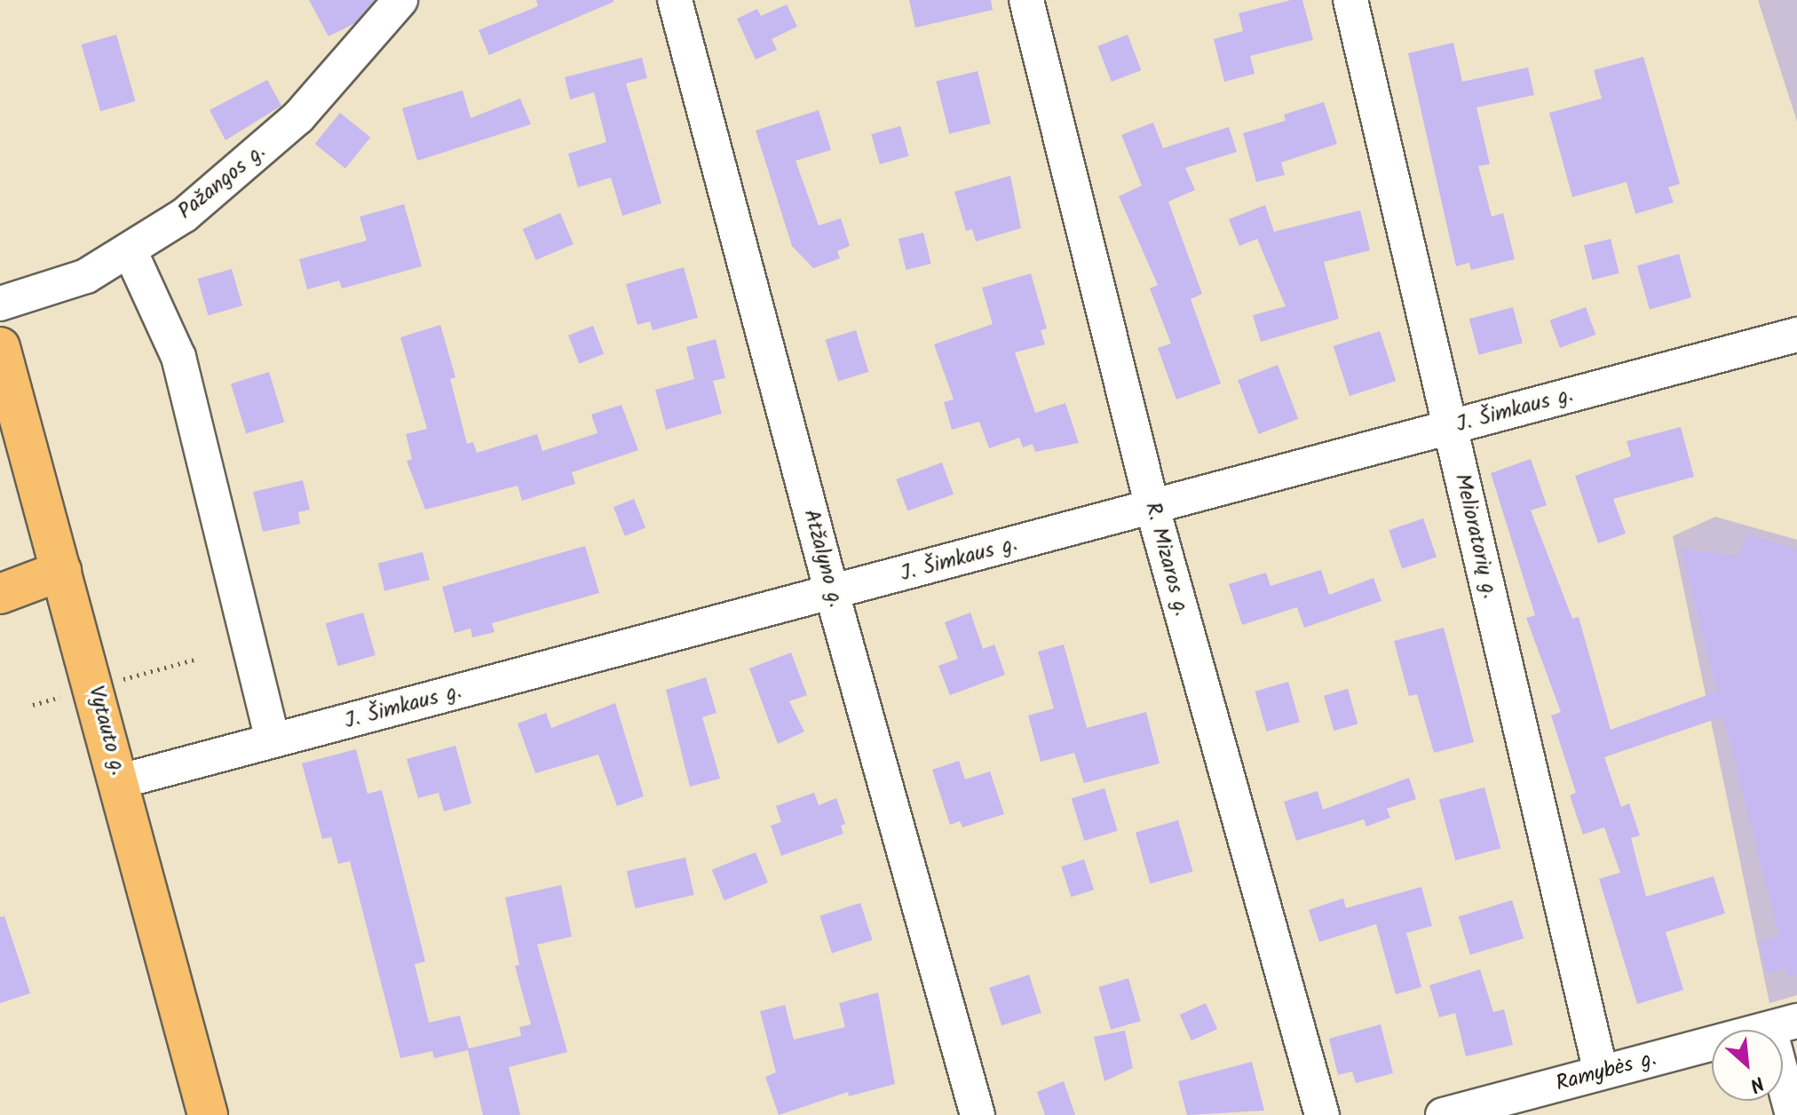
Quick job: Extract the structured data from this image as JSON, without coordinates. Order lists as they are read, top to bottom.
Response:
{
  "streets": {
    "main road": ["Vytauto g."],
    "street": [
      "Pažangos g.",
      "J. Šimkaus g.",
      "Melioratorių g.",
      "Atžalyno g.",
      "R. Mizaros g.",
      "Ramybės g."
    ]
  },
  "crossings": [
    ["J. Šimkaus g.", "Melioratorių g."],
    ["J. Šimkaus g.", "Atžalyno g."],
    ["J. Šimkaus g.", "R. Mizaros g."],
    ["J. Šimkaus g.", "Vytauto g."],
    ["Melioratorių g.", "Ramybės g."]
  ],
  "north": "bottom right"
}
